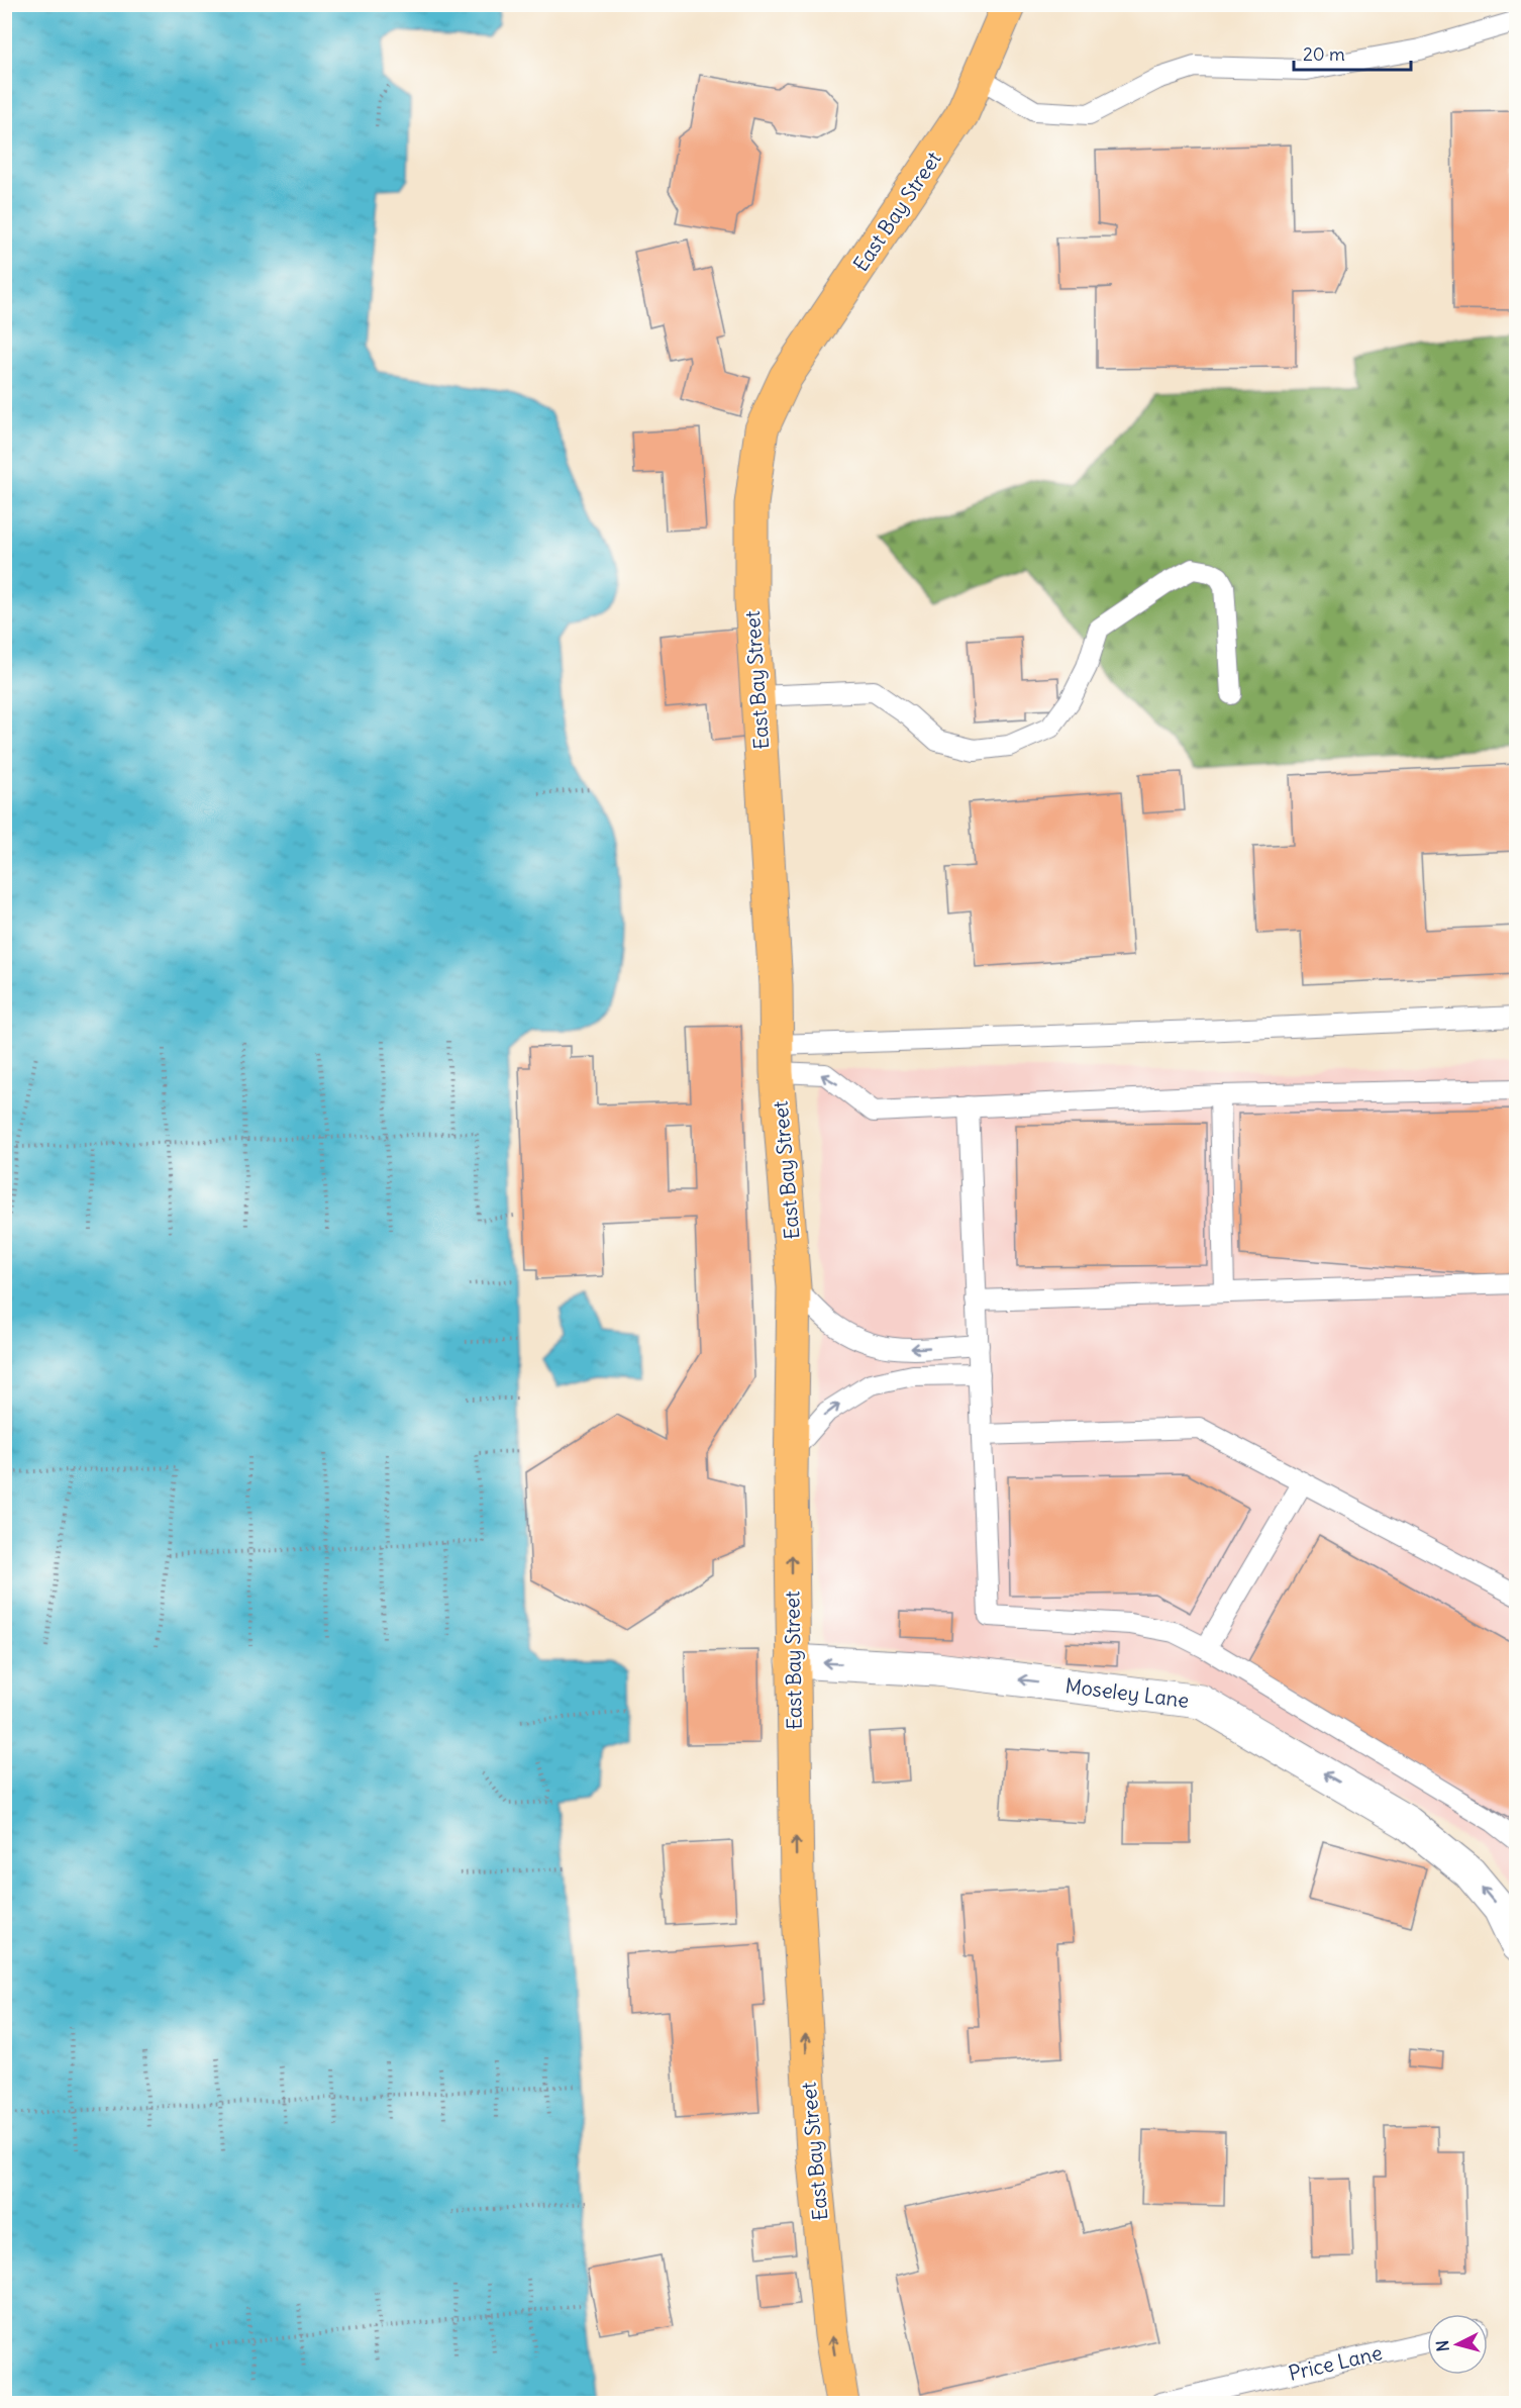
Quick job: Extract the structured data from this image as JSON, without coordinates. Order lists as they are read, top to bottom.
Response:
{
  "streets": {
    "highway": ["East Bay Street"],
    "street": ["Moseley Lane"],
    "lane": ["Price Lane"]
  },
  "crossings": [
    ["East Bay Street", "Moseley Lane"]
  ],
  "one_way": ["East Bay Street", "Moseley Lane"],
  "scale_bar": "20 m",
  "north": "left"
}
